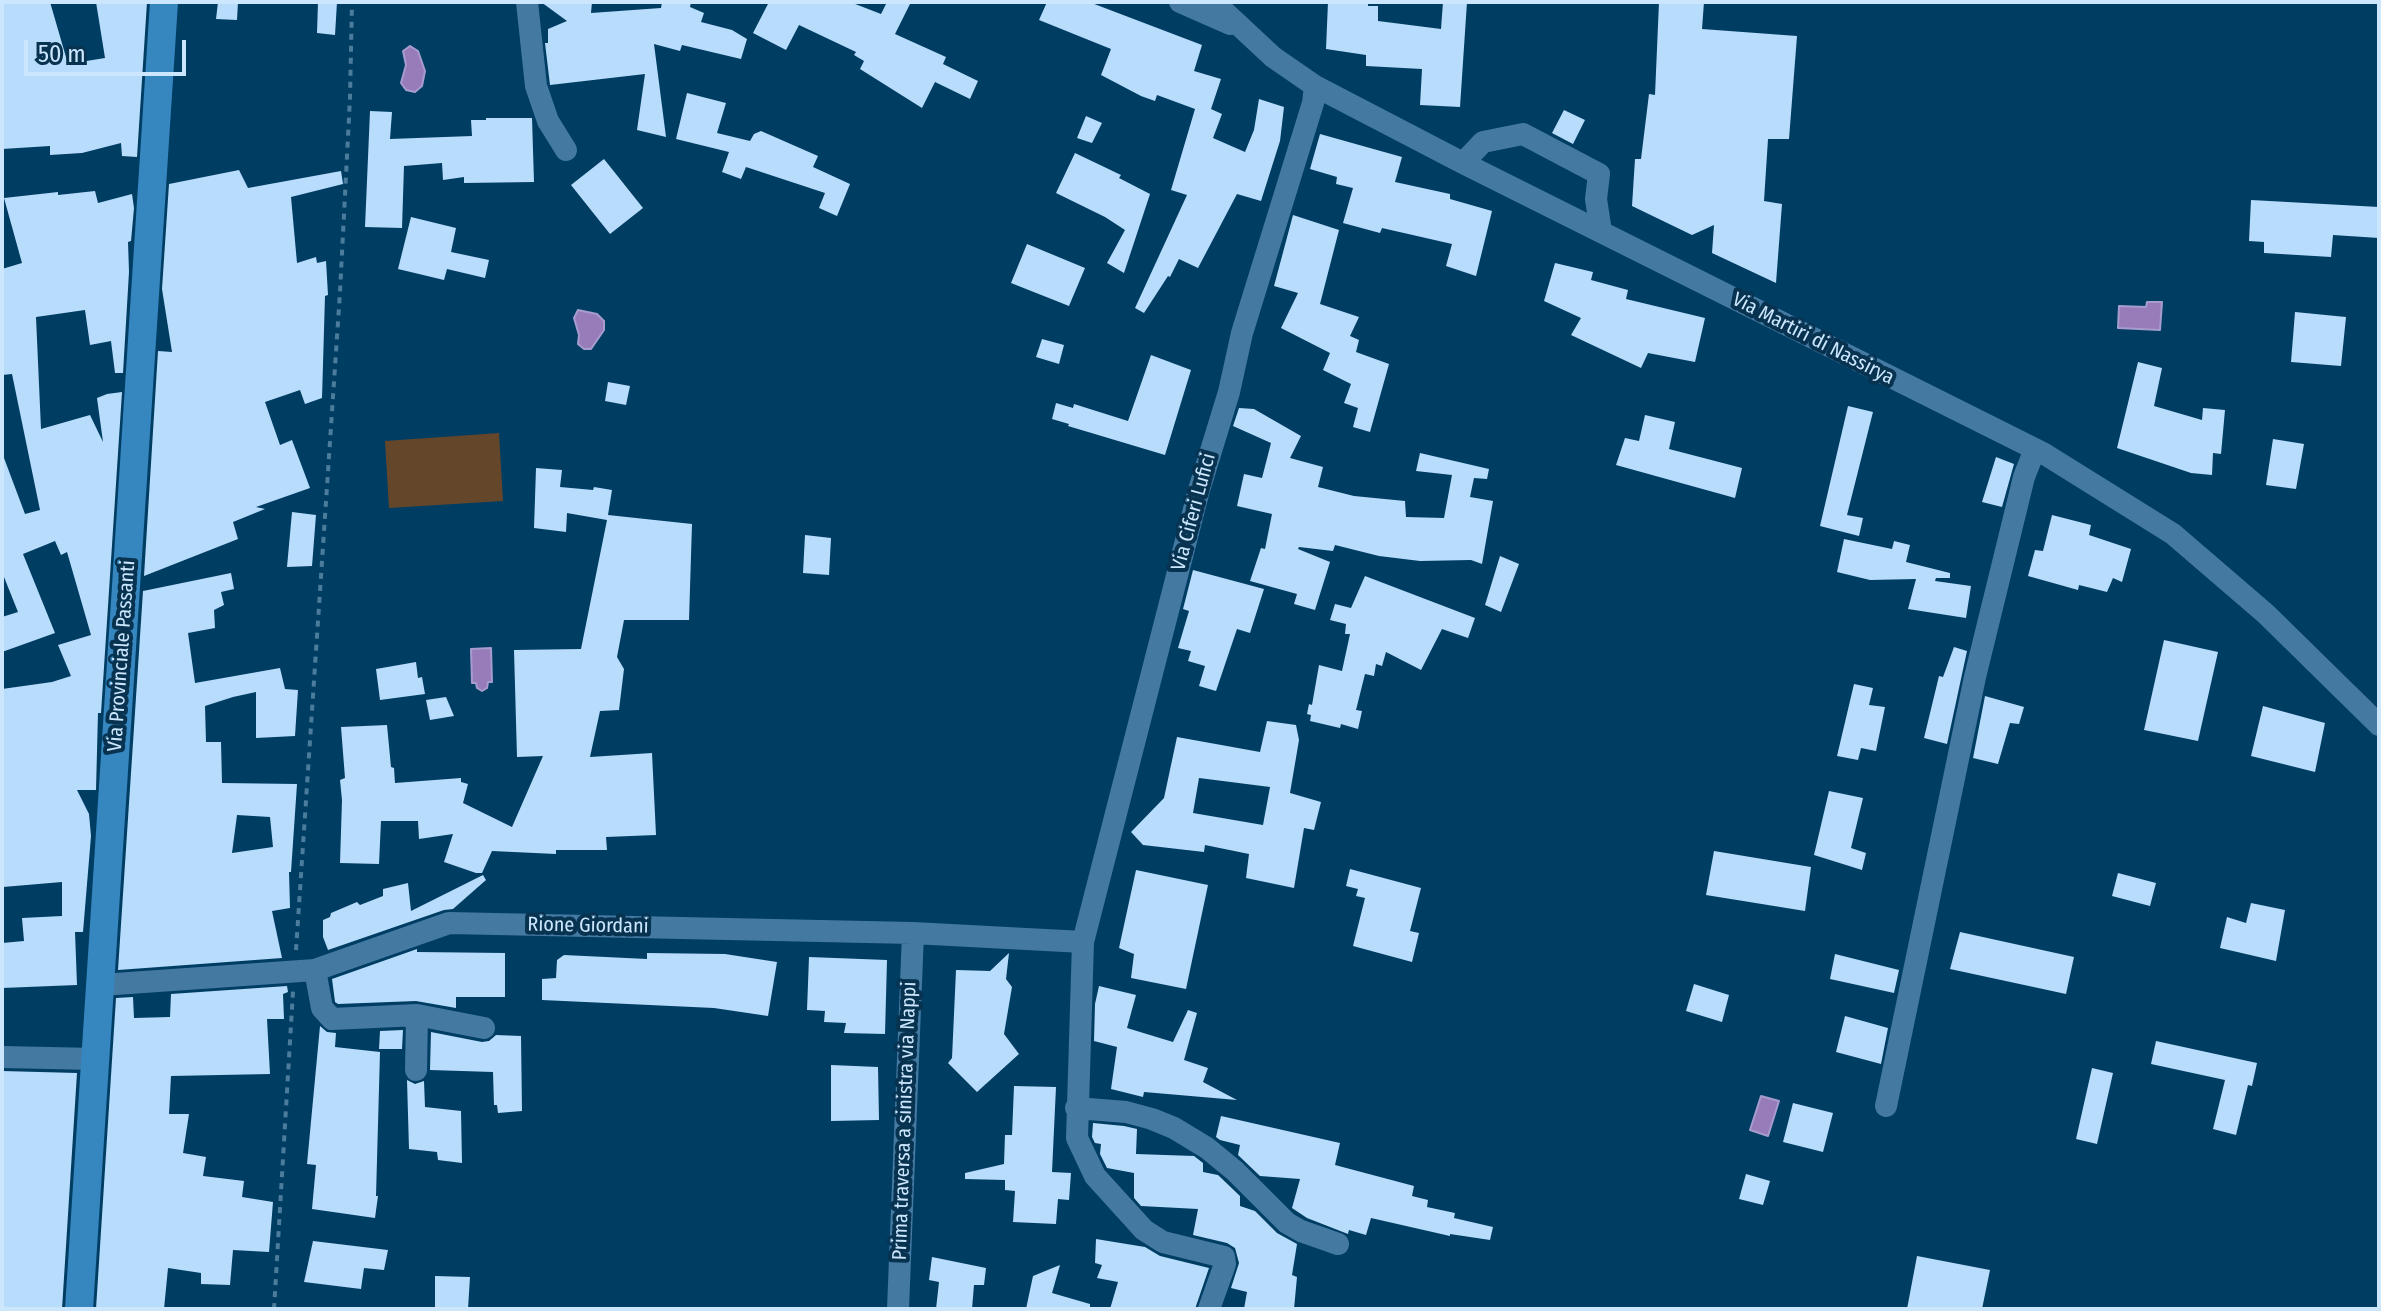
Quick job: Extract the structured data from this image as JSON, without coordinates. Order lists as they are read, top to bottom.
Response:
{
  "streets": {
    "main road": ["Via Provinciale Passanti"],
    "street": [
      "Via Martiri di Nassirya",
      "Via Ciferi Lufici",
      "Rione Giordani",
      "Prima traversa a sinistra via Nappi"
    ]
  },
  "crossings": [
    ["Via Martiri di Nassirya", "Via Ciferi Lufici"],
    ["Via Ciferi Lufici", "Rione Giordani"],
    ["Via Provinciale Passanti", "Rione Giordani"],
    ["Rione Giordani", "Prima traversa a sinistra via Nappi"]
  ],
  "scale_bar": "50 m"
}
